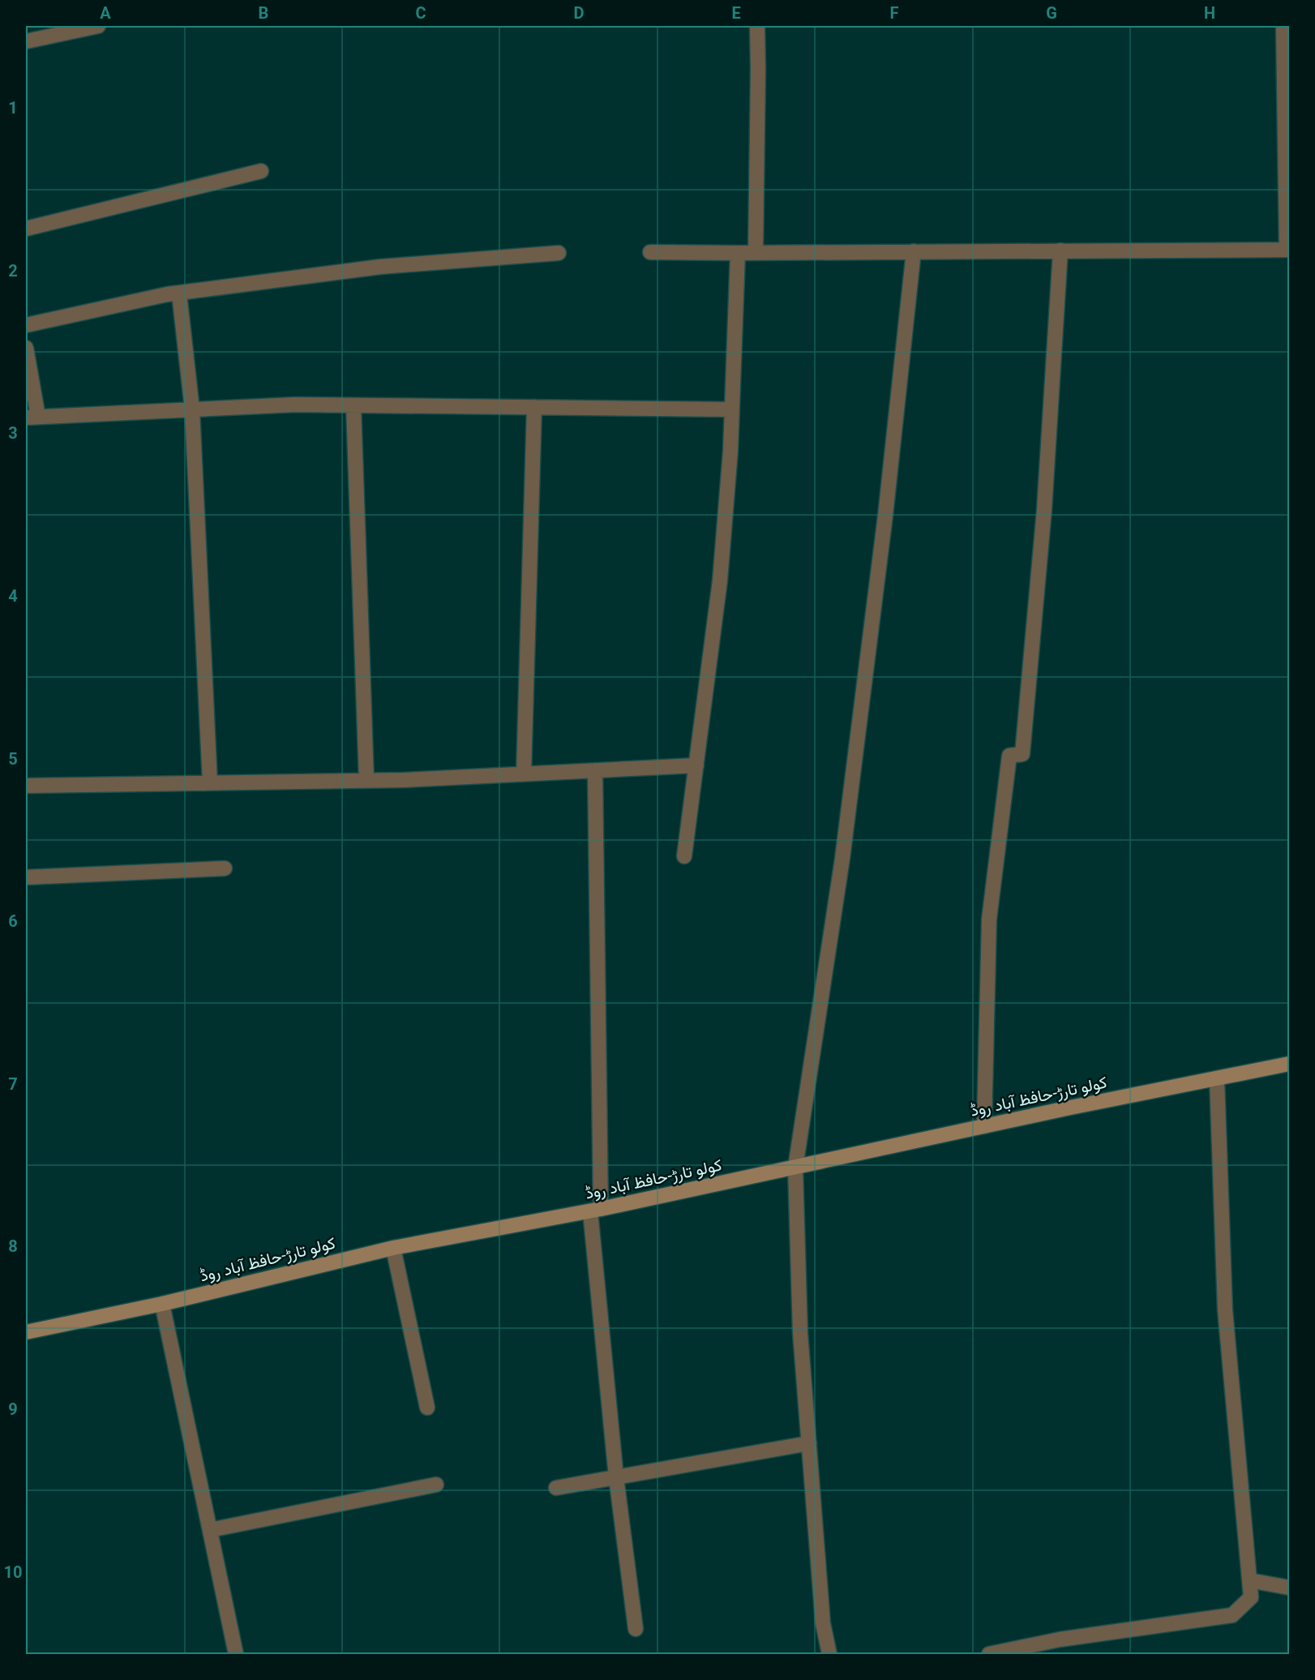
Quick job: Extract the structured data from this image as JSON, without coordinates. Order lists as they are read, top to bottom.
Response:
{
  "streets": {
    "main road": ["کولو تارڑ-حافظ آباد روڈ"]
  },
  "grid": {
    "columns": [
      "A",
      "B",
      "C",
      "D",
      "E",
      "F",
      "G",
      "H"
    ],
    "rows": [
      "1",
      "2",
      "3",
      "4",
      "5",
      "6",
      "7",
      "8",
      "9",
      "10"
    ]
  }
}
